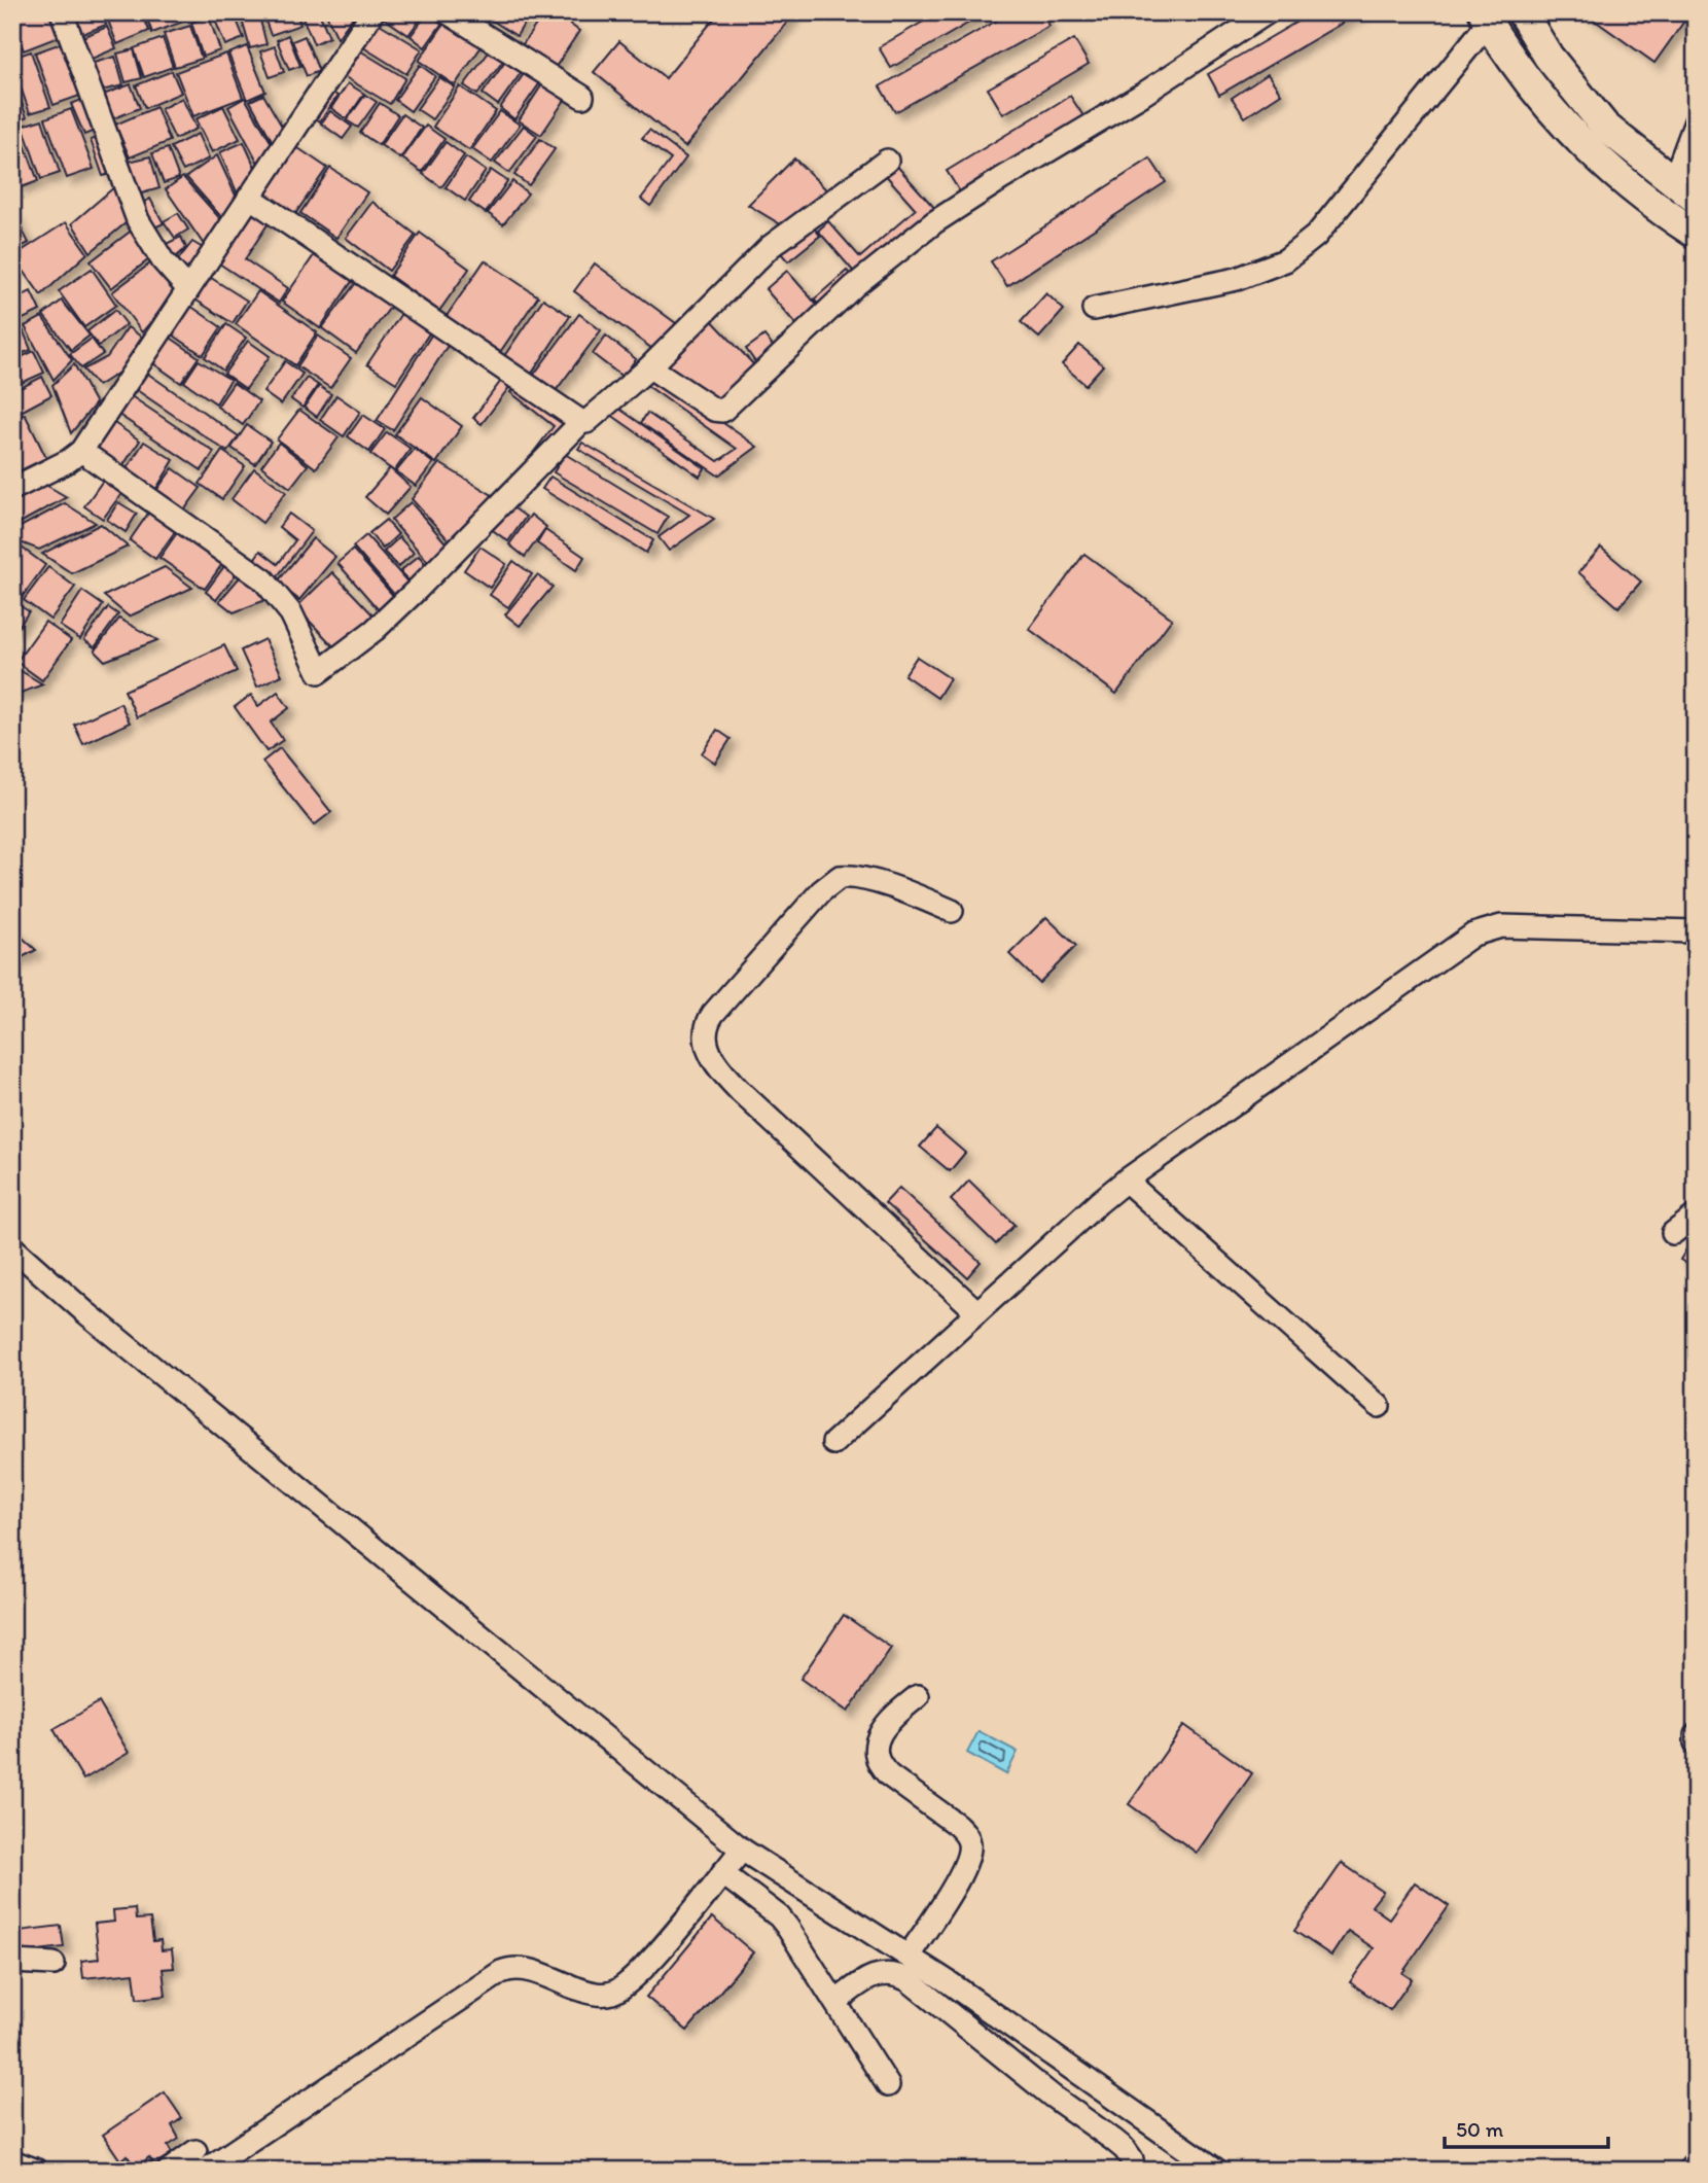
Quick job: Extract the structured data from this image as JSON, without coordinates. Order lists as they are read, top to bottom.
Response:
{
  "scale_bar": "50 m"
}
